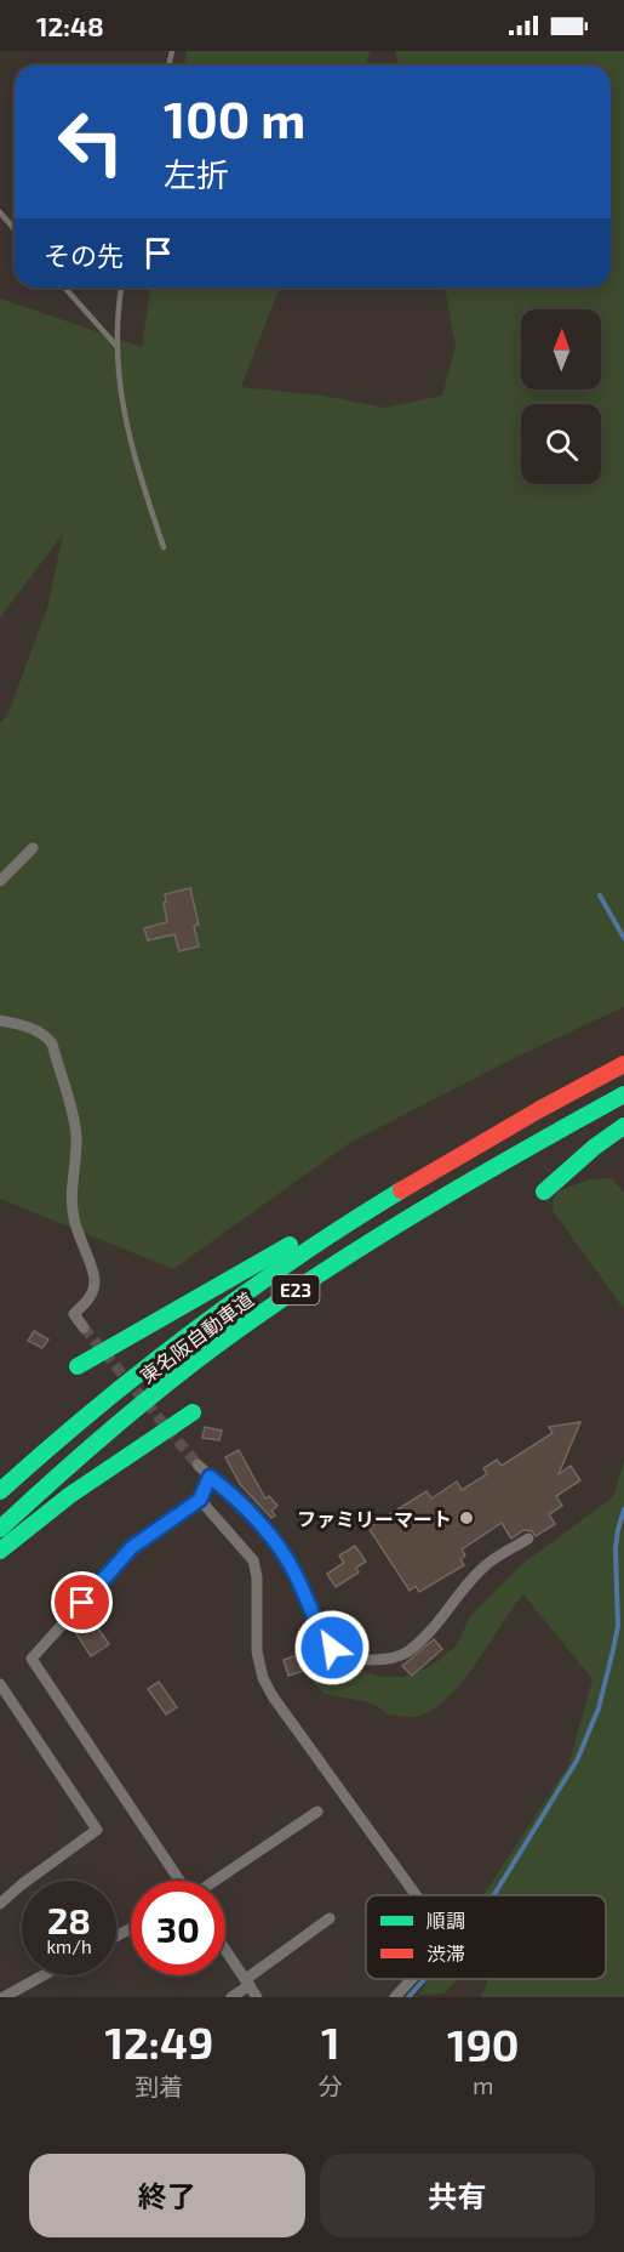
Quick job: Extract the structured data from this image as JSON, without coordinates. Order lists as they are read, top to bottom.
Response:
{
  "streets": {
    "highway": ["E23", "東名阪自動車道"]
  },
  "places": ["ファミリーマート"],
  "legend": ["順調", "渋滞"],
  "north": "top",
  "page": {
    "status": "12:48",
    "turn": ["100 m", "左折"],
    "then": "その先",
    "speed": "28 km/h",
    "limit": "30",
    "eta": [
      "12:49",
      "到着",
      "1",
      "分",
      "190",
      "m"
    ],
    "buttons": ["終了", "共有"]
  }
}
